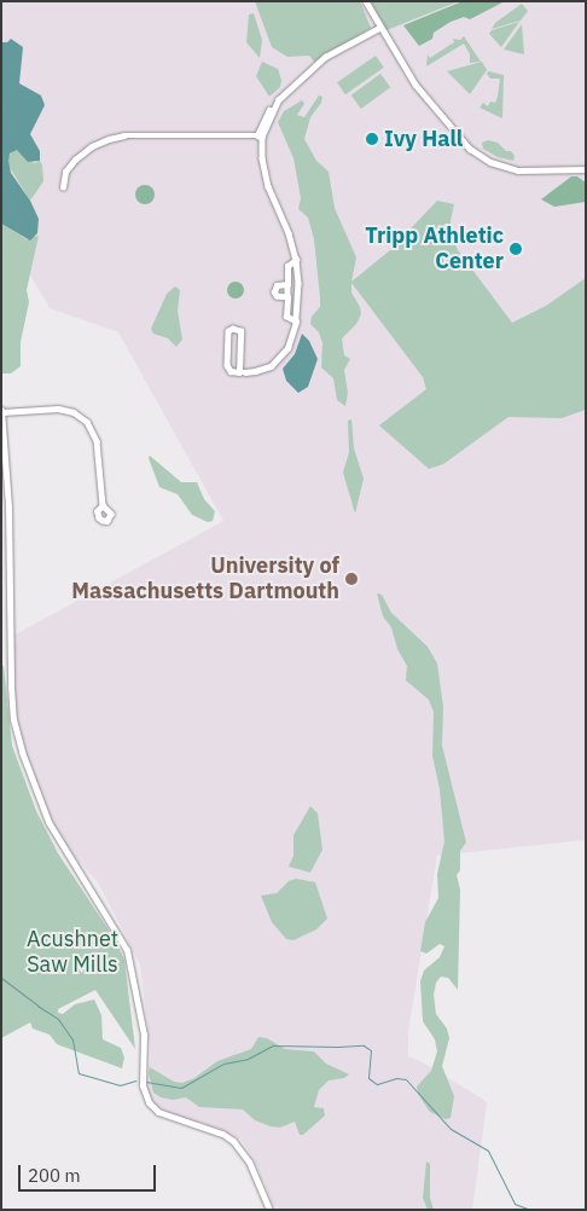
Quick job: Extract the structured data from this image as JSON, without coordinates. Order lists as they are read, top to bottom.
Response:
{
  "parks": ["Acushnet Saw Mills"],
  "places": ["Ivy Hall", "Tripp Athletic Center", "University of Massachusetts Dartmouth"],
  "scale_bar": "200 m"
}
